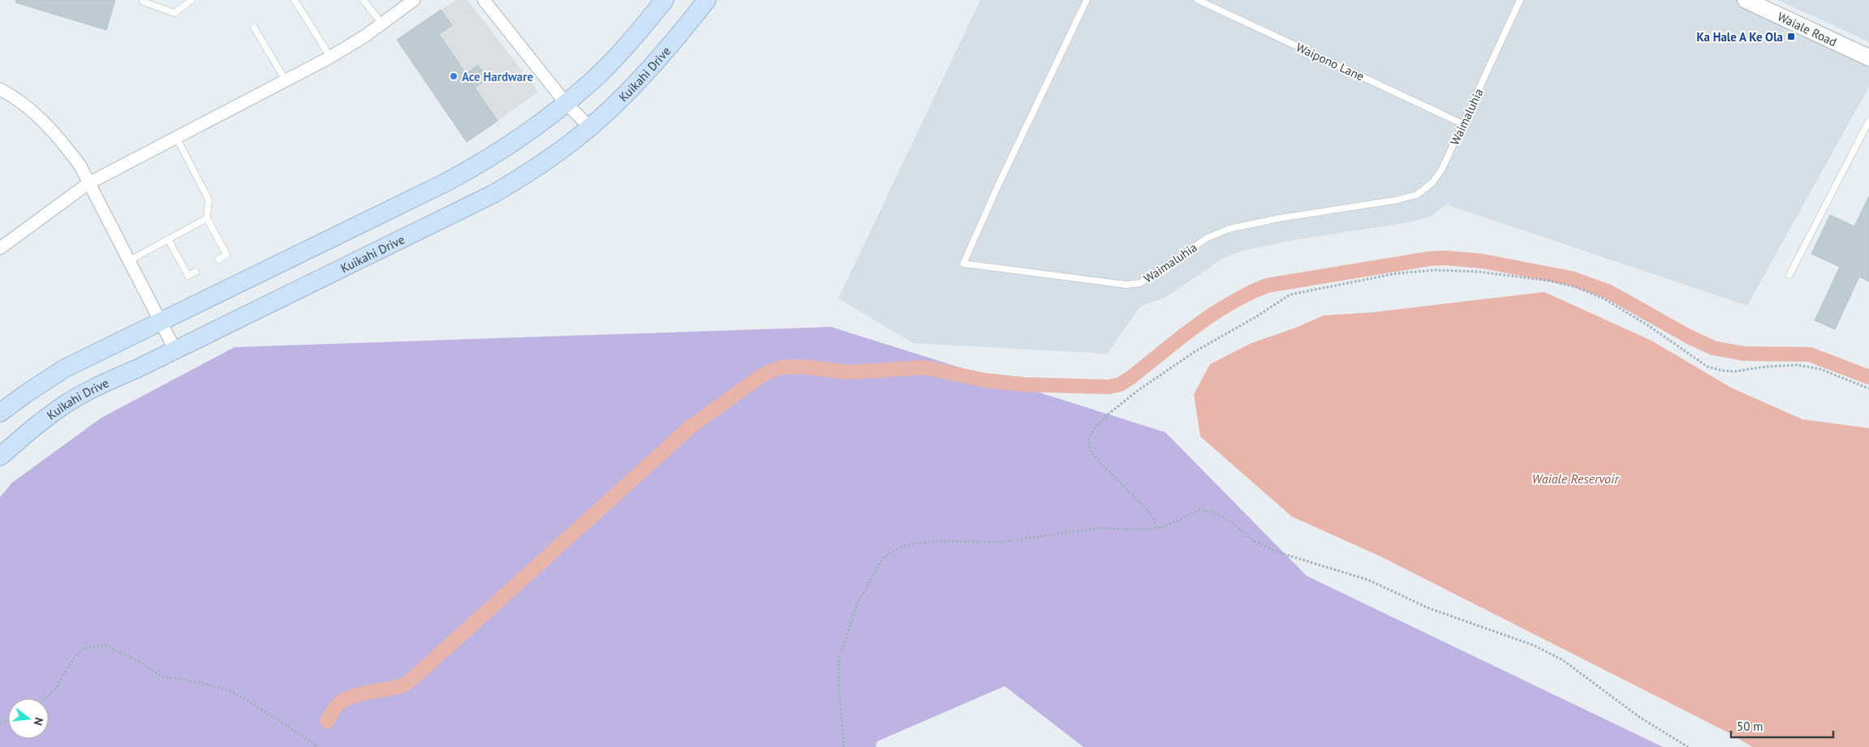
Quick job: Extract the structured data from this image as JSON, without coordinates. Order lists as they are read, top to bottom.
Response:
{
  "streets": {
    "main road": ["Kuikahi Drive"],
    "street": ["Waiale Road"],
    "lane": ["Waipono Lane", "Waimaluhia"]
  },
  "crossings": [
    ["Waipono Lane", "Waimaluhia"]
  ],
  "water": ["Waiale Reservoir"],
  "places": {
    "transit": ["Ka Hale A Ke Ola"],
    "other": ["Ace Hardware"]
  },
  "scale_bar": "50 m",
  "north": "right"
}
